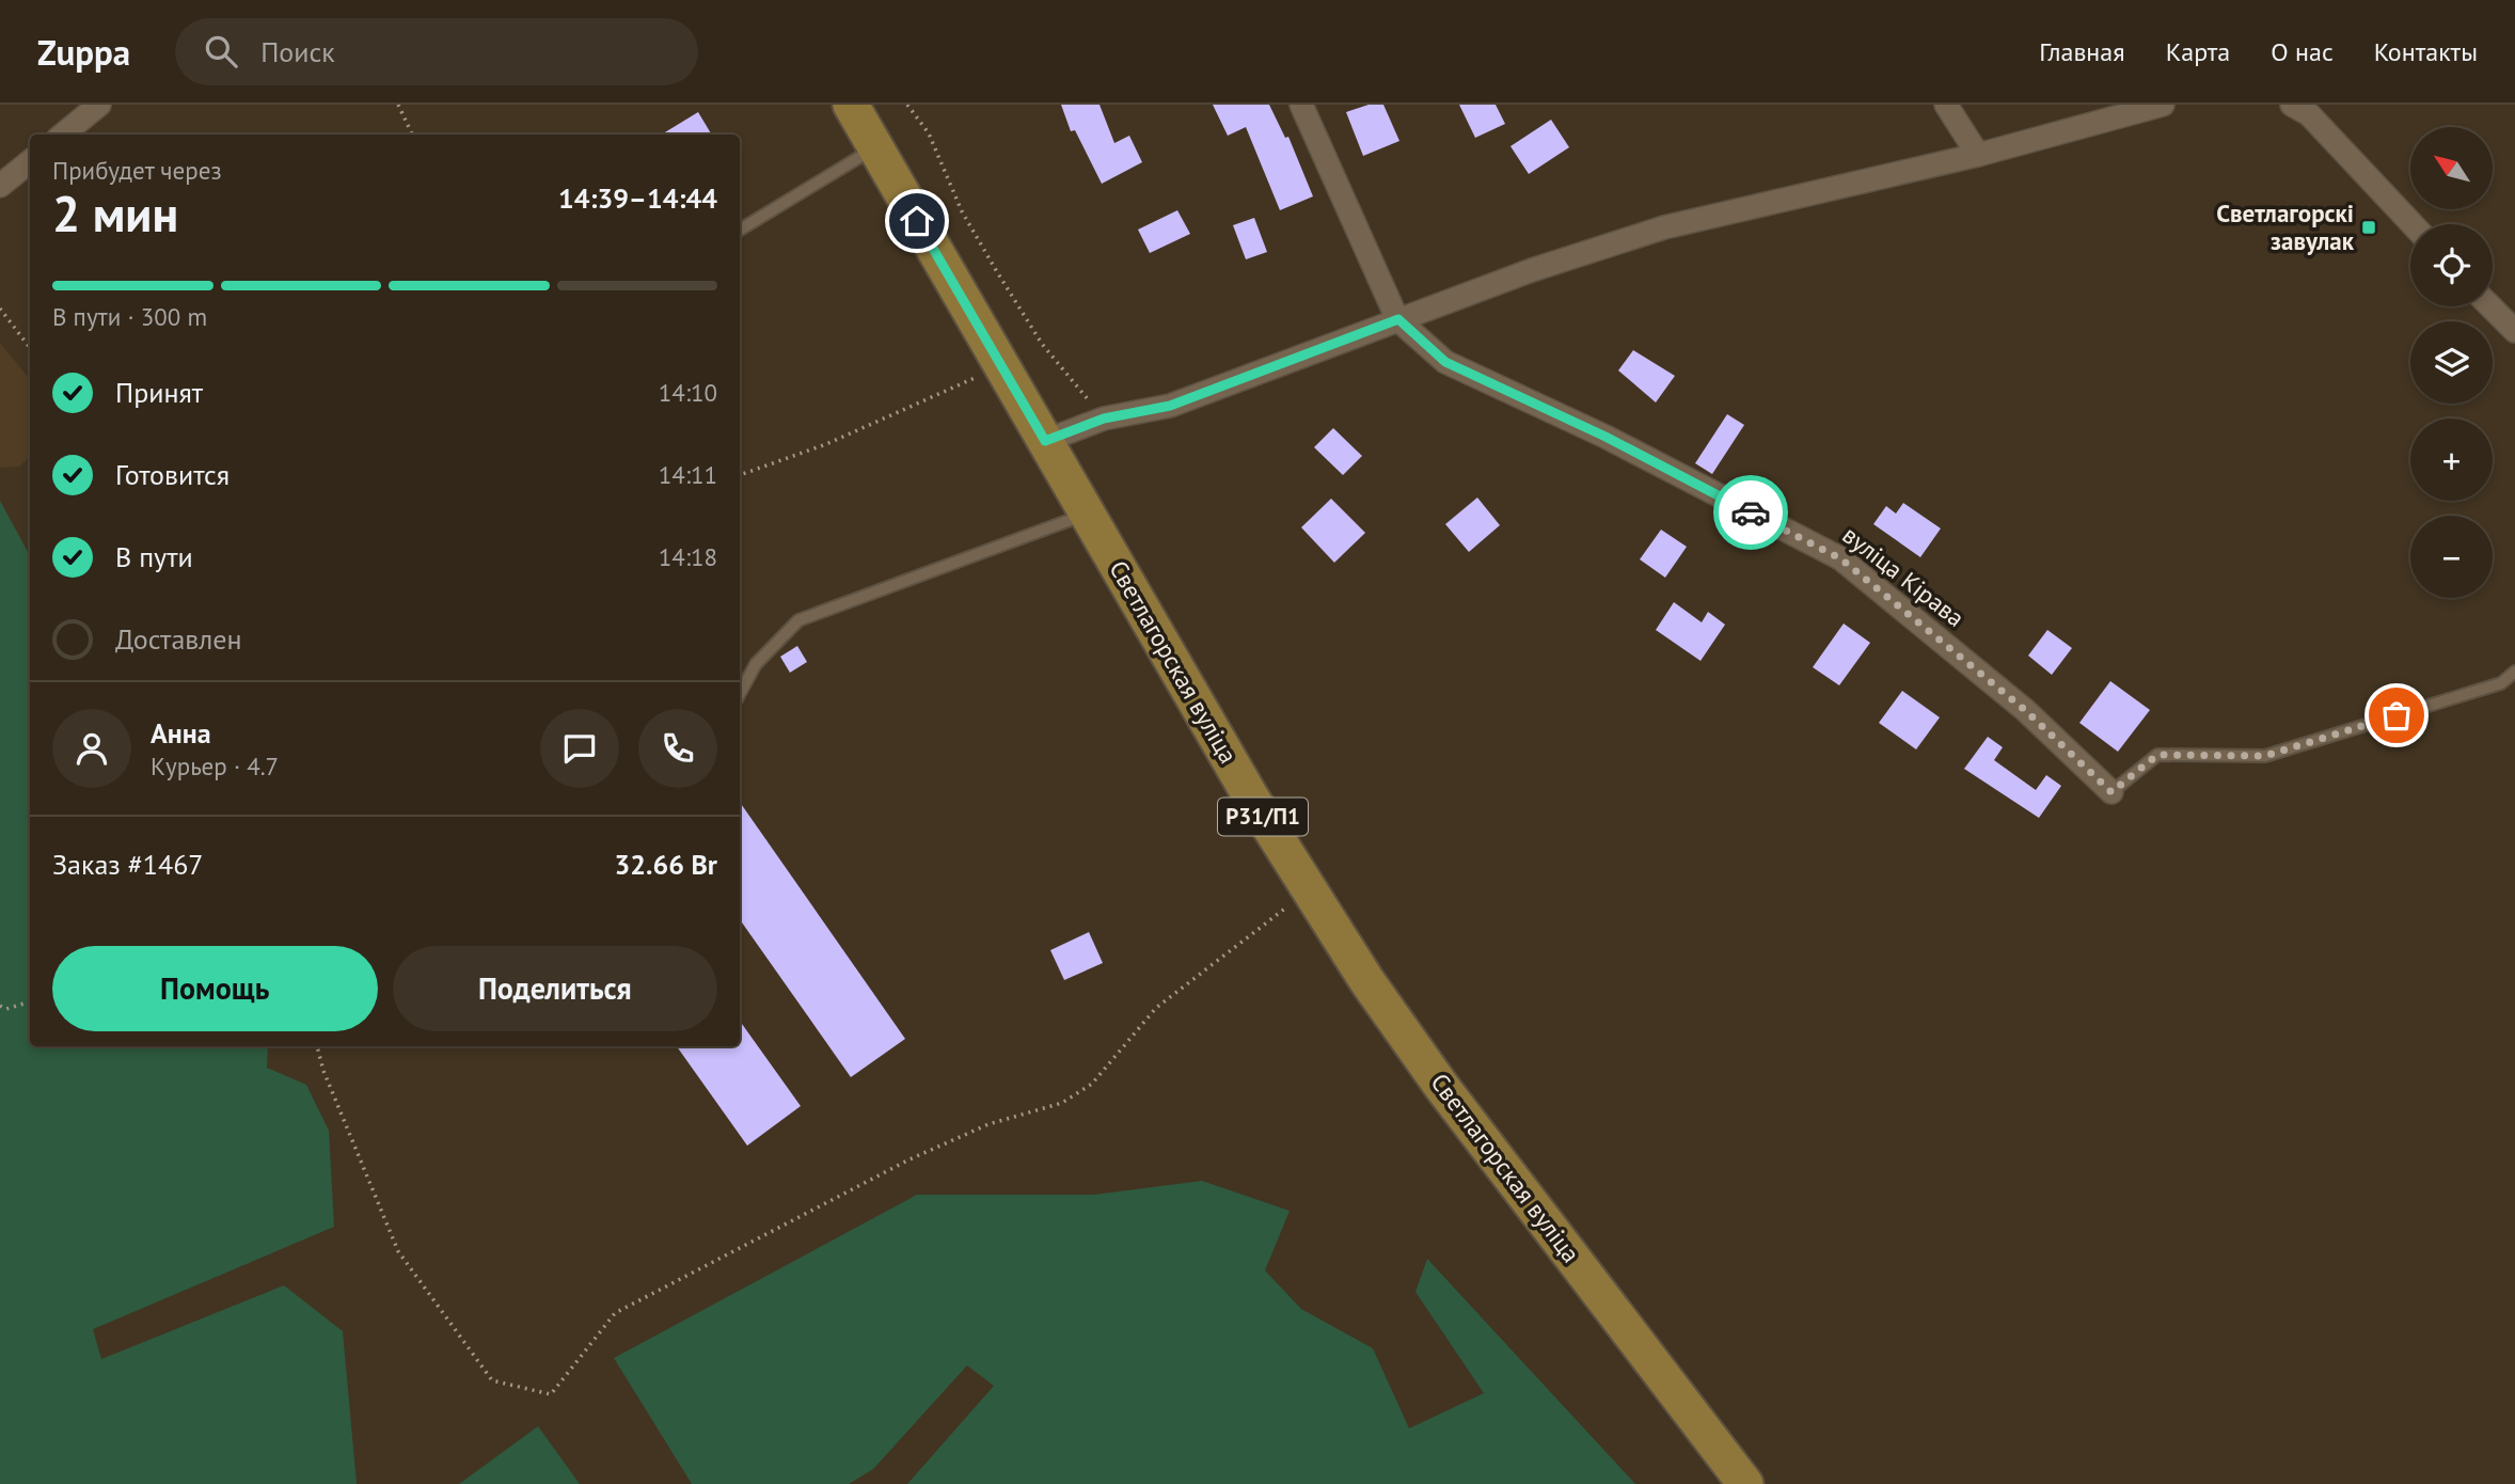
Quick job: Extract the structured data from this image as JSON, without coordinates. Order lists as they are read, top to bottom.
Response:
{
  "streets": {
    "main road": ["Светлагорская вуліца", "Р31/П1"],
    "street": ["вуліца Кірава"]
  },
  "places": {
    "transit": ["Светлагорскі завулак"]
  },
  "north": "top left",
  "page": {
    "header": "Zuppa",
    "search": "Поиск",
    "nav": [
      "Главная",
      "Карта",
      "О нас",
      "Контакты"
    ],
    "map_buttons": ["+", "−"],
    "heading": ["2 мин", "Прибудет через", "14:39–14:44"],
    "panel": [
      "Анна",
      "Курьер · 4.7",
      "Заказ #1467",
      "32.66 Br"
    ],
    "bar": "В пути · 300 m",
    "list": [
      ["Принят", "14:10"],
      ["Готовится", "14:11"],
      ["В пути", "14:18"],
      "Доставлен"
    ],
    "buttons": ["Помощь", "Поделиться"]
  }
}
